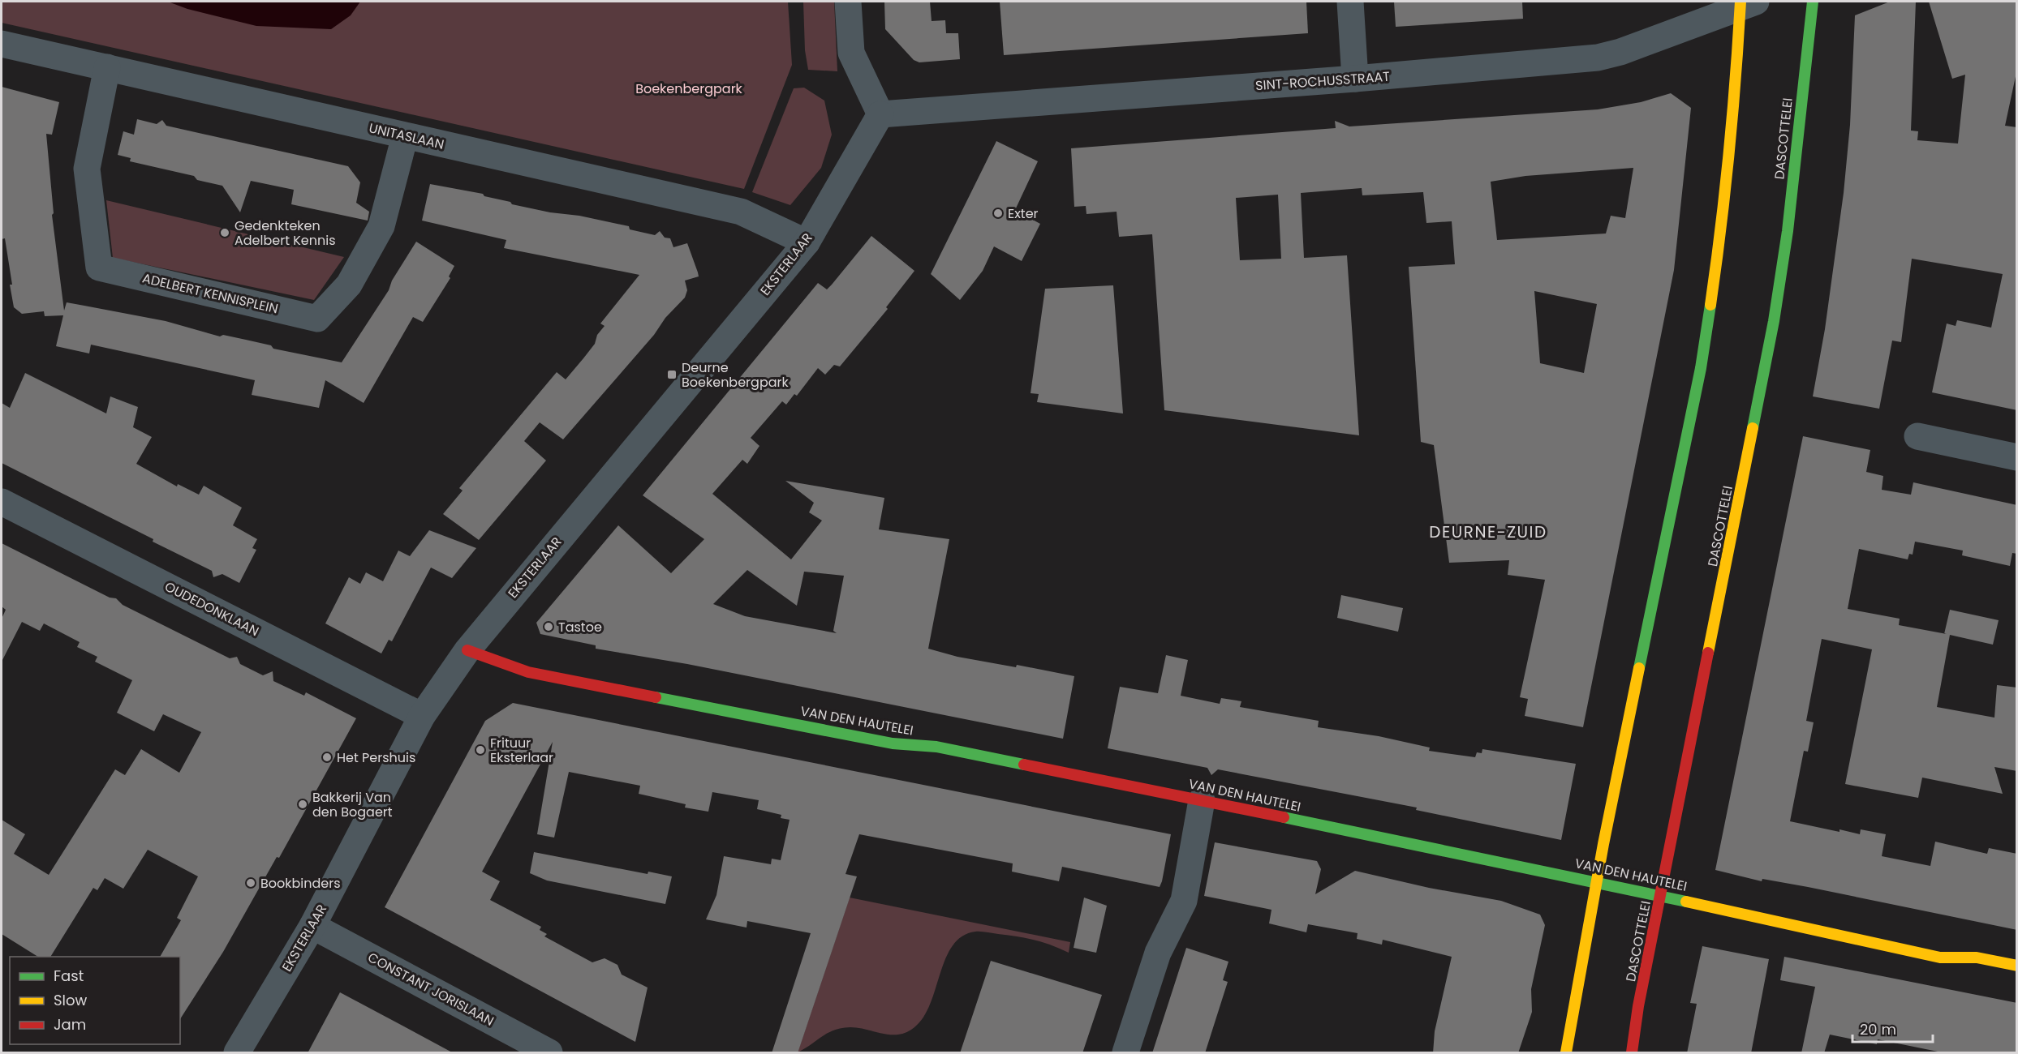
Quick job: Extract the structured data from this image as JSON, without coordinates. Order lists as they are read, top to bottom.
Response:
{
  "streets": {
    "street": [
      "SINT-ROCHUSSTRAAT",
      "UNITASLAAN",
      "DASCOTTELEI",
      "EKSTERLAAR",
      "ADELBERT KENNISPLEIN",
      "OUDEDONKLAAN",
      "VAN DEN HAUTELEI",
      "CONSTANT JORISLAAN"
    ]
  },
  "crossings": [
    ["SINT-ROCHUSSTRAAT", "EKSTERLAAR"],
    ["UNITASLAAN", "EKSTERLAAR"],
    ["UNITASLAAN", "ADELBERT KENNISPLEIN"],
    ["DASCOTTELEI", "VAN DEN HAUTELEI"],
    ["EKSTERLAAR", "OUDEDONKLAAN"],
    ["EKSTERLAAR", "VAN DEN HAUTELEI"],
    ["EKSTERLAAR", "CONSTANT JORISLAAN"]
  ],
  "districts": ["DEURNE-ZUID"],
  "parks": ["Boekenbergpark"],
  "places": {
    "other": [
      "Exter",
      "Gedenkteken Adelbert Kennis",
      "Tastoe",
      "Frituur Eksterlaar",
      "Het Pershuis",
      "Bakkerij Van den Bogaert",
      "Bookbinders"
    ],
    "transit": ["Deurne Boekenbergpark"]
  },
  "legend": ["Fast", "Slow", "Jam"],
  "scale_bar": "20 m"
}
